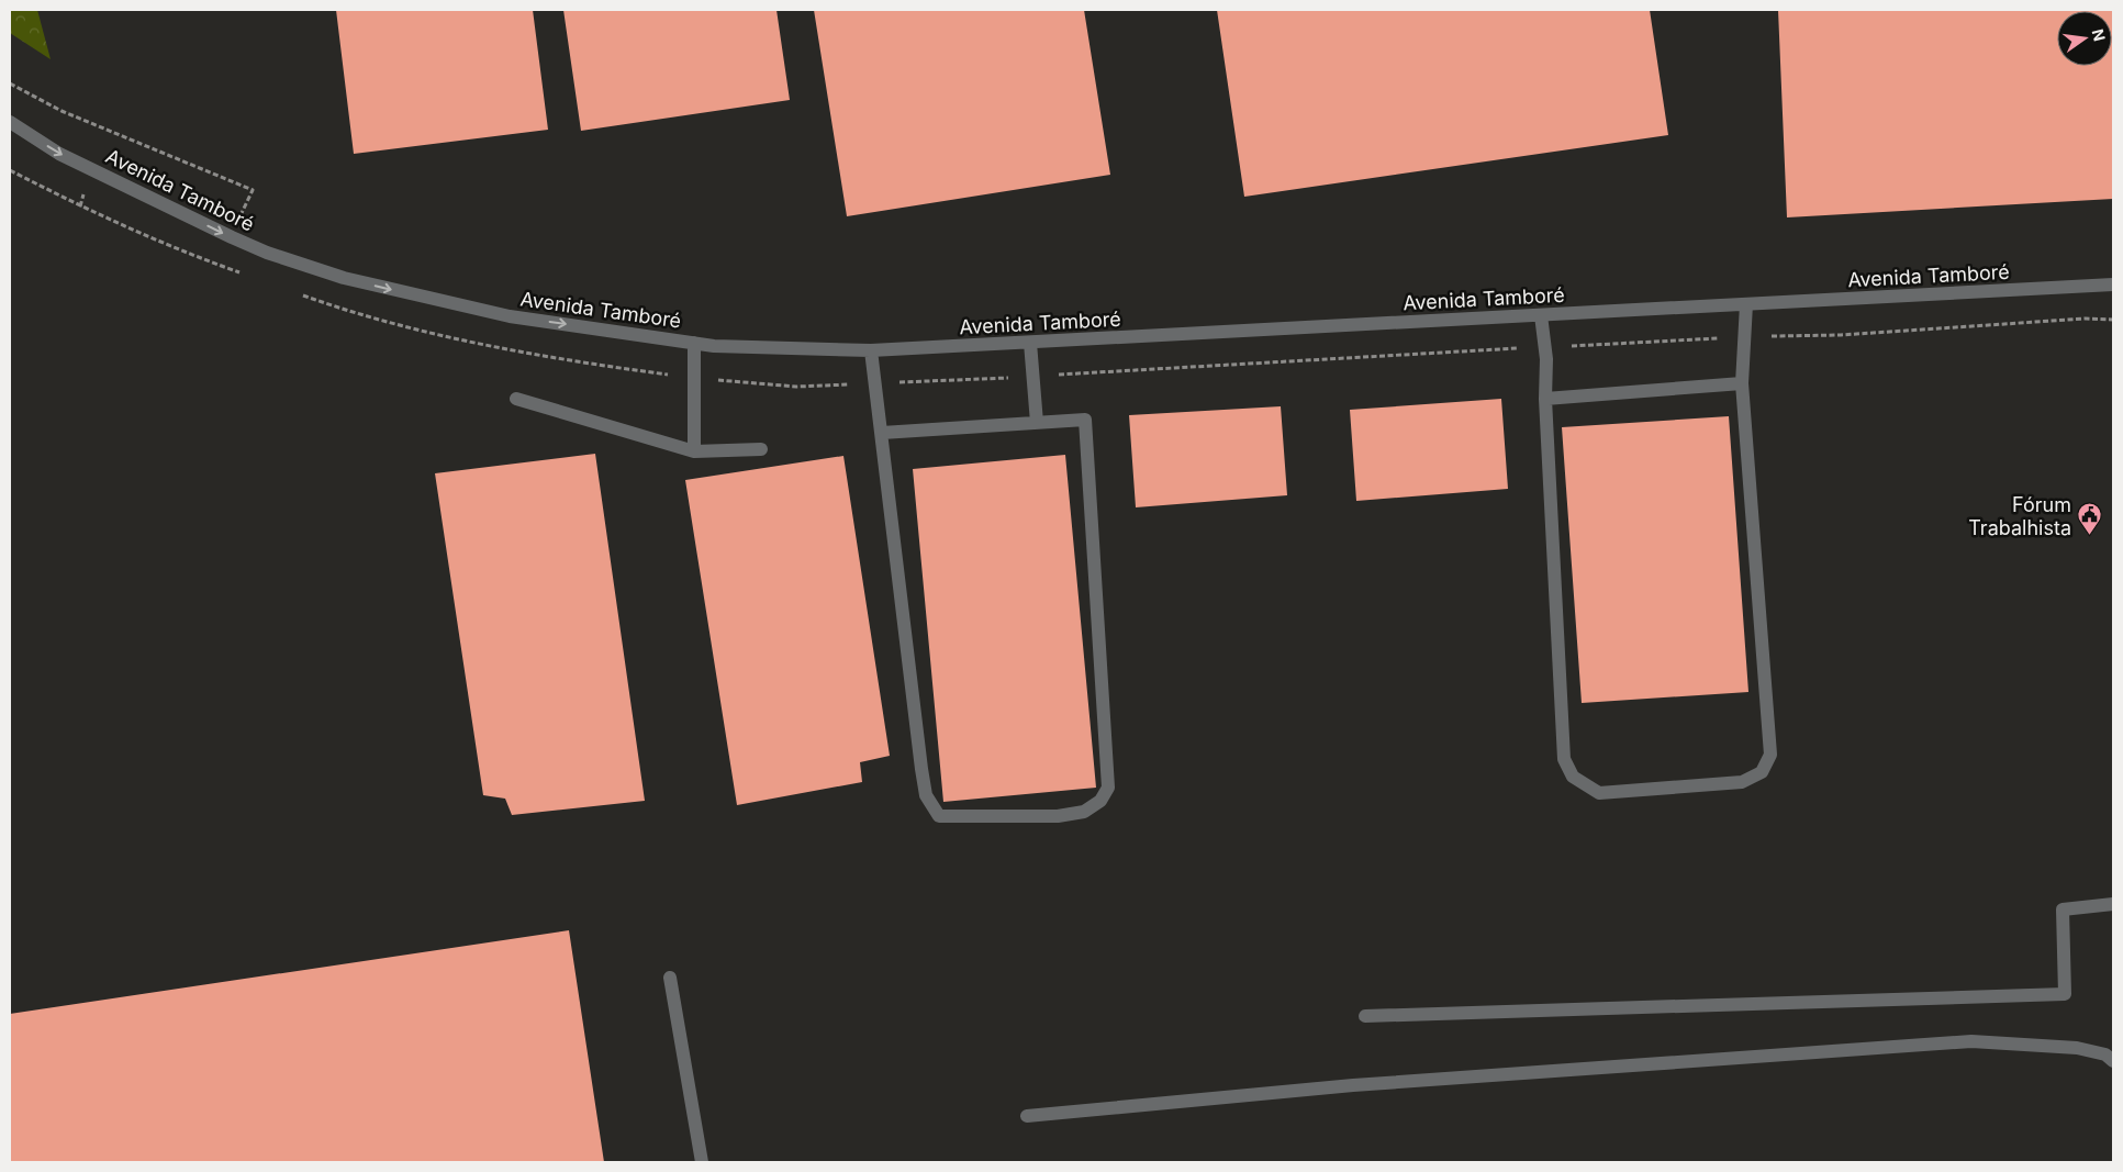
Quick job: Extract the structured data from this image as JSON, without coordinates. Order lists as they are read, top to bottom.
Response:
{
  "streets": {
    "street": ["Avenida Tamboré"]
  },
  "places": {
    "public building": ["Fórum Trabalhista"]
  },
  "north": "right"
}
